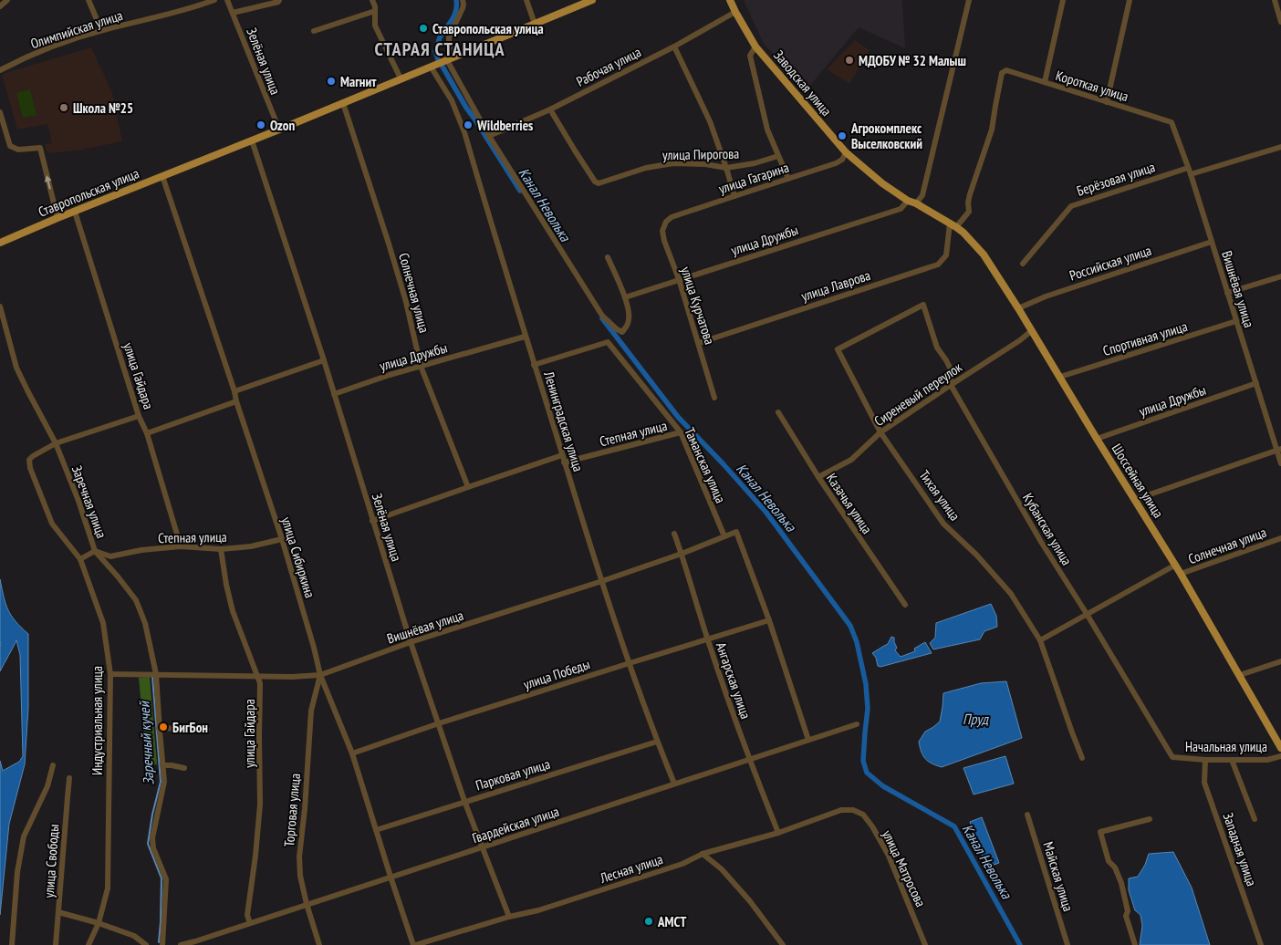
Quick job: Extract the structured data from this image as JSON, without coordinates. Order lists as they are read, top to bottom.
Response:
{
  "streets": {
    "main road": ["Заводская улица", "Ставропольская улица", "Шоссейная улица"],
    "street": [
      "Олимпийская улица",
      "Зелёная улица",
      "Рабочая улица",
      "Короткая улица",
      "улица Пирогова",
      "улица Гагарина",
      "Берёзовая улица",
      "улица Дружбы",
      "Российская улица",
      "улица Лаврова",
      "Вишнёвая улица",
      "Солнечная улица",
      "улица Курчатова",
      "Спортивная улица",
      "улица Гайдара",
      "Сиреневый переулок",
      "Ленинградская улица",
      "Степная улица",
      "Таманская улица",
      "Тихая улица",
      "Заречная улица",
      "Казачья улица",
      "Кубанская улица",
      "улица Сибиркина",
      "улица Победы",
      "Ангарская улица",
      "Индустриальная улица",
      "Начальная улица",
      "Парковая улица",
      "Торговая улица",
      "Гвардейская улица",
      "Западная улица",
      "улица Свободы",
      "Лесная улица",
      "улица Матросова",
      "Майская улица"
    ]
  },
  "crossings": [
    ["Зелёная улица", "Ставропольская улица"],
    ["Зелёная улица", "улица Дружбы"],
    ["Зелёная улица", "Вишнёвая улица"],
    ["Зелёная улица", "улица Победы"],
    ["Зелёная улица", "Парковая улица"],
    ["Зелёная улица", "Гвардейская улица"],
    ["Зелёная улица", "Лесная улица"],
    ["Рабочая улица", "Заводская улица"],
    ["Рабочая улица", "улица Пирогова"],
    ["Заводская улица", "Короткая улица"],
    ["Заводская улица", "улица Пирогова"],
    ["Заводская улица", "улица Гагарина"],
    ["Заводская улица", "улица Дружбы"],
    ["Заводская улица", "улица Лаврова"],
    ["Заводская улица", "Шоссейная улица"],
    ["Короткая улица", "улица Лаврова"],
    ["Короткая улица", "Вишнёвая улица"],
    ["улица Гагарина", "улица Курчатова"],
    ["Берёзовая улица", "Вишнёвая улица"],
    ["Ставропольская улица", "Солнечная улица"],
    ["Ставропольская улица", "улица Гайдара"],
    ["Ставропольская улица", "Ленинградская улица"],
    ["Ставропольская улица", "улица Сибиркина"],
    ["улица Дружбы", "Вишнёвая улица"],
    ["улица Дружбы", "Солнечная улица"],
    ["улица Дружбы", "улица Курчатова"],
    ["улица Дружбы", "Ленинградская улица"],
    ["улица Дружбы", "Шоссейная улица"],
    ["Российская улица", "Вишнёвая улица"],
    ["Российская улица", "Шоссейная улица"],
    ["улица Лаврова", "улица Курчатова"],
    ["Вишнёвая улица", "Спортивная улица"],
    ["Вишнёвая улица", "улица Гайдара"],
    ["Вишнёвая улица", "Ленинградская улица"],
    ["Вишнёвая улица", "Таманская улица"],
    ["Вишнёвая улица", "Заречная улица"],
    ["Вишнёвая улица", "улица Сибиркина"],
    ["Вишнёвая улица", "улица Победы"],
    ["Вишнёвая улица", "Ангарская улица"],
    ["Вишнёвая улица", "Индустриальная улица"],
    ["Вишнёвая улица", "Торговая улица"],
    ["Солнечная улица", "Шоссейная улица"],
    ["Спортивная улица", "Шоссейная улица"],
    ["улица Гайдара", "Степная улица"],
    ["улица Гайдара", "Гвардейская улица"],
    ["Сиреневый переулок", "Шоссейная улица"],
    ["Сиреневый переулок", "Тихая улица"],
    ["Сиреневый переулок", "Казачья улица"],
    ["Сиреневый переулок", "Кубанская улица"],
    ["Ленинградская улица", "Степная улица"],
    ["Ленинградская улица", "Таманская улица"],
    ["Ленинградская улица", "улица Победы"],
    ["Ленинградская улица", "Парковая улица"],
    ["Ленинградская улица", "Гвардейская улица"],
    ["Степная улица", "Таманская улица"],
    ["Степная улица", "Заречная улица"],
    ["Степная улица", "улица Сибиркина"],
    ["Тихая улица", "Кубанская улица"],
    ["Заречная улица", "Индустриальная улица"],
    ["Кубанская улица", "Начальная улица"],
    ["улица Сибиркина", "улица Победы"],
    ["улица Сибиркина", "Парковая улица"],
    ["улица Сибиркина", "Торговая улица"],
    ["улица Сибиркина", "Гвардейская улица"],
    ["улица Сибиркина", "Лесная улица"],
    ["улица Победы", "Ангарская улица"],
    ["Ангарская улица", "Гвардейская улица"],
    ["Ангарская улица", "Лесная улица"],
    ["Начальная улица", "Западная улица"],
    ["Торговая улица", "Гвардейская улица"],
    ["Лесная улица", "улица Матросова"]
  ],
  "districts": ["СТАРАЯ СТАНИЦА"],
  "water": ["Канал Неволька", "Пруд", "Заречный кучей"],
  "places": [
    "Ставропольская улица",
    "МДОБУ № 32 Малыш",
    "Магнит",
    "Школа №25",
    "Ozon",
    "Wildberries",
    "Агрокомплекс Выселковский",
    "БигБон",
    "АМСТ"
  ]
}
